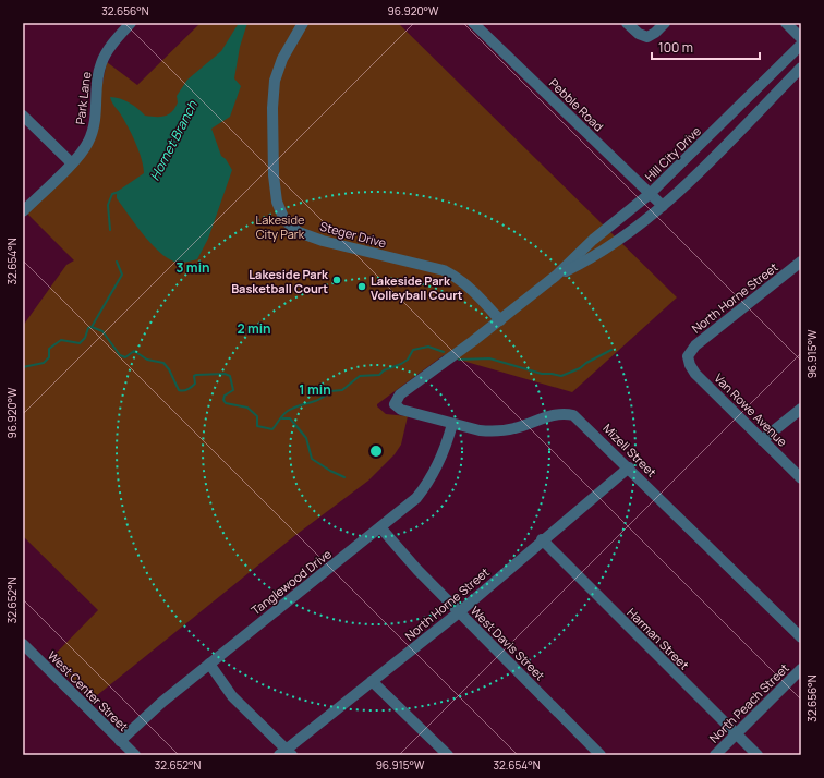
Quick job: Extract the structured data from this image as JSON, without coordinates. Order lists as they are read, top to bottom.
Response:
{
  "streets": {
    "street": [
      "Park Lane",
      "Pebble Road",
      "Hill City Drive",
      "Steger Drive",
      "North Horne Street",
      "Van Rowe Avenue",
      "Mizell Street",
      "Tanglewood Drive",
      "Harman Street",
      "West Davis Street",
      "West Center Street",
      "North Peach Street"
    ]
  },
  "crossings": [
    ["Pebble Road", "Hill City Drive"],
    ["Hill City Drive", "Steger Drive"],
    ["Hill City Drive", "Mizell Street"],
    ["North Horne Street", "Van Rowe Avenue"],
    ["North Horne Street", "Mizell Street"],
    ["North Horne Street", "Harman Street"],
    ["North Horne Street", "West Davis Street"],
    ["Mizell Street", "Tanglewood Drive"],
    ["Tanglewood Drive", "West Davis Street"],
    ["Tanglewood Drive", "West Center Street"],
    ["Harman Street", "North Peach Street"]
  ],
  "water": ["Hornet Branch"],
  "parks": ["Lakeside City Park"],
  "places": ["Lakeside Park Basketball Court", "Lakeside Park Volleyball Court"],
  "scale_bar": "100 m",
  "coordinates": [
    "32.656°N",
    "96.920°W",
    "32.654°N",
    "96.915°W",
    "32.652°N"
  ],
  "rings": ["3 min", "2 min", "1 min"]
}
